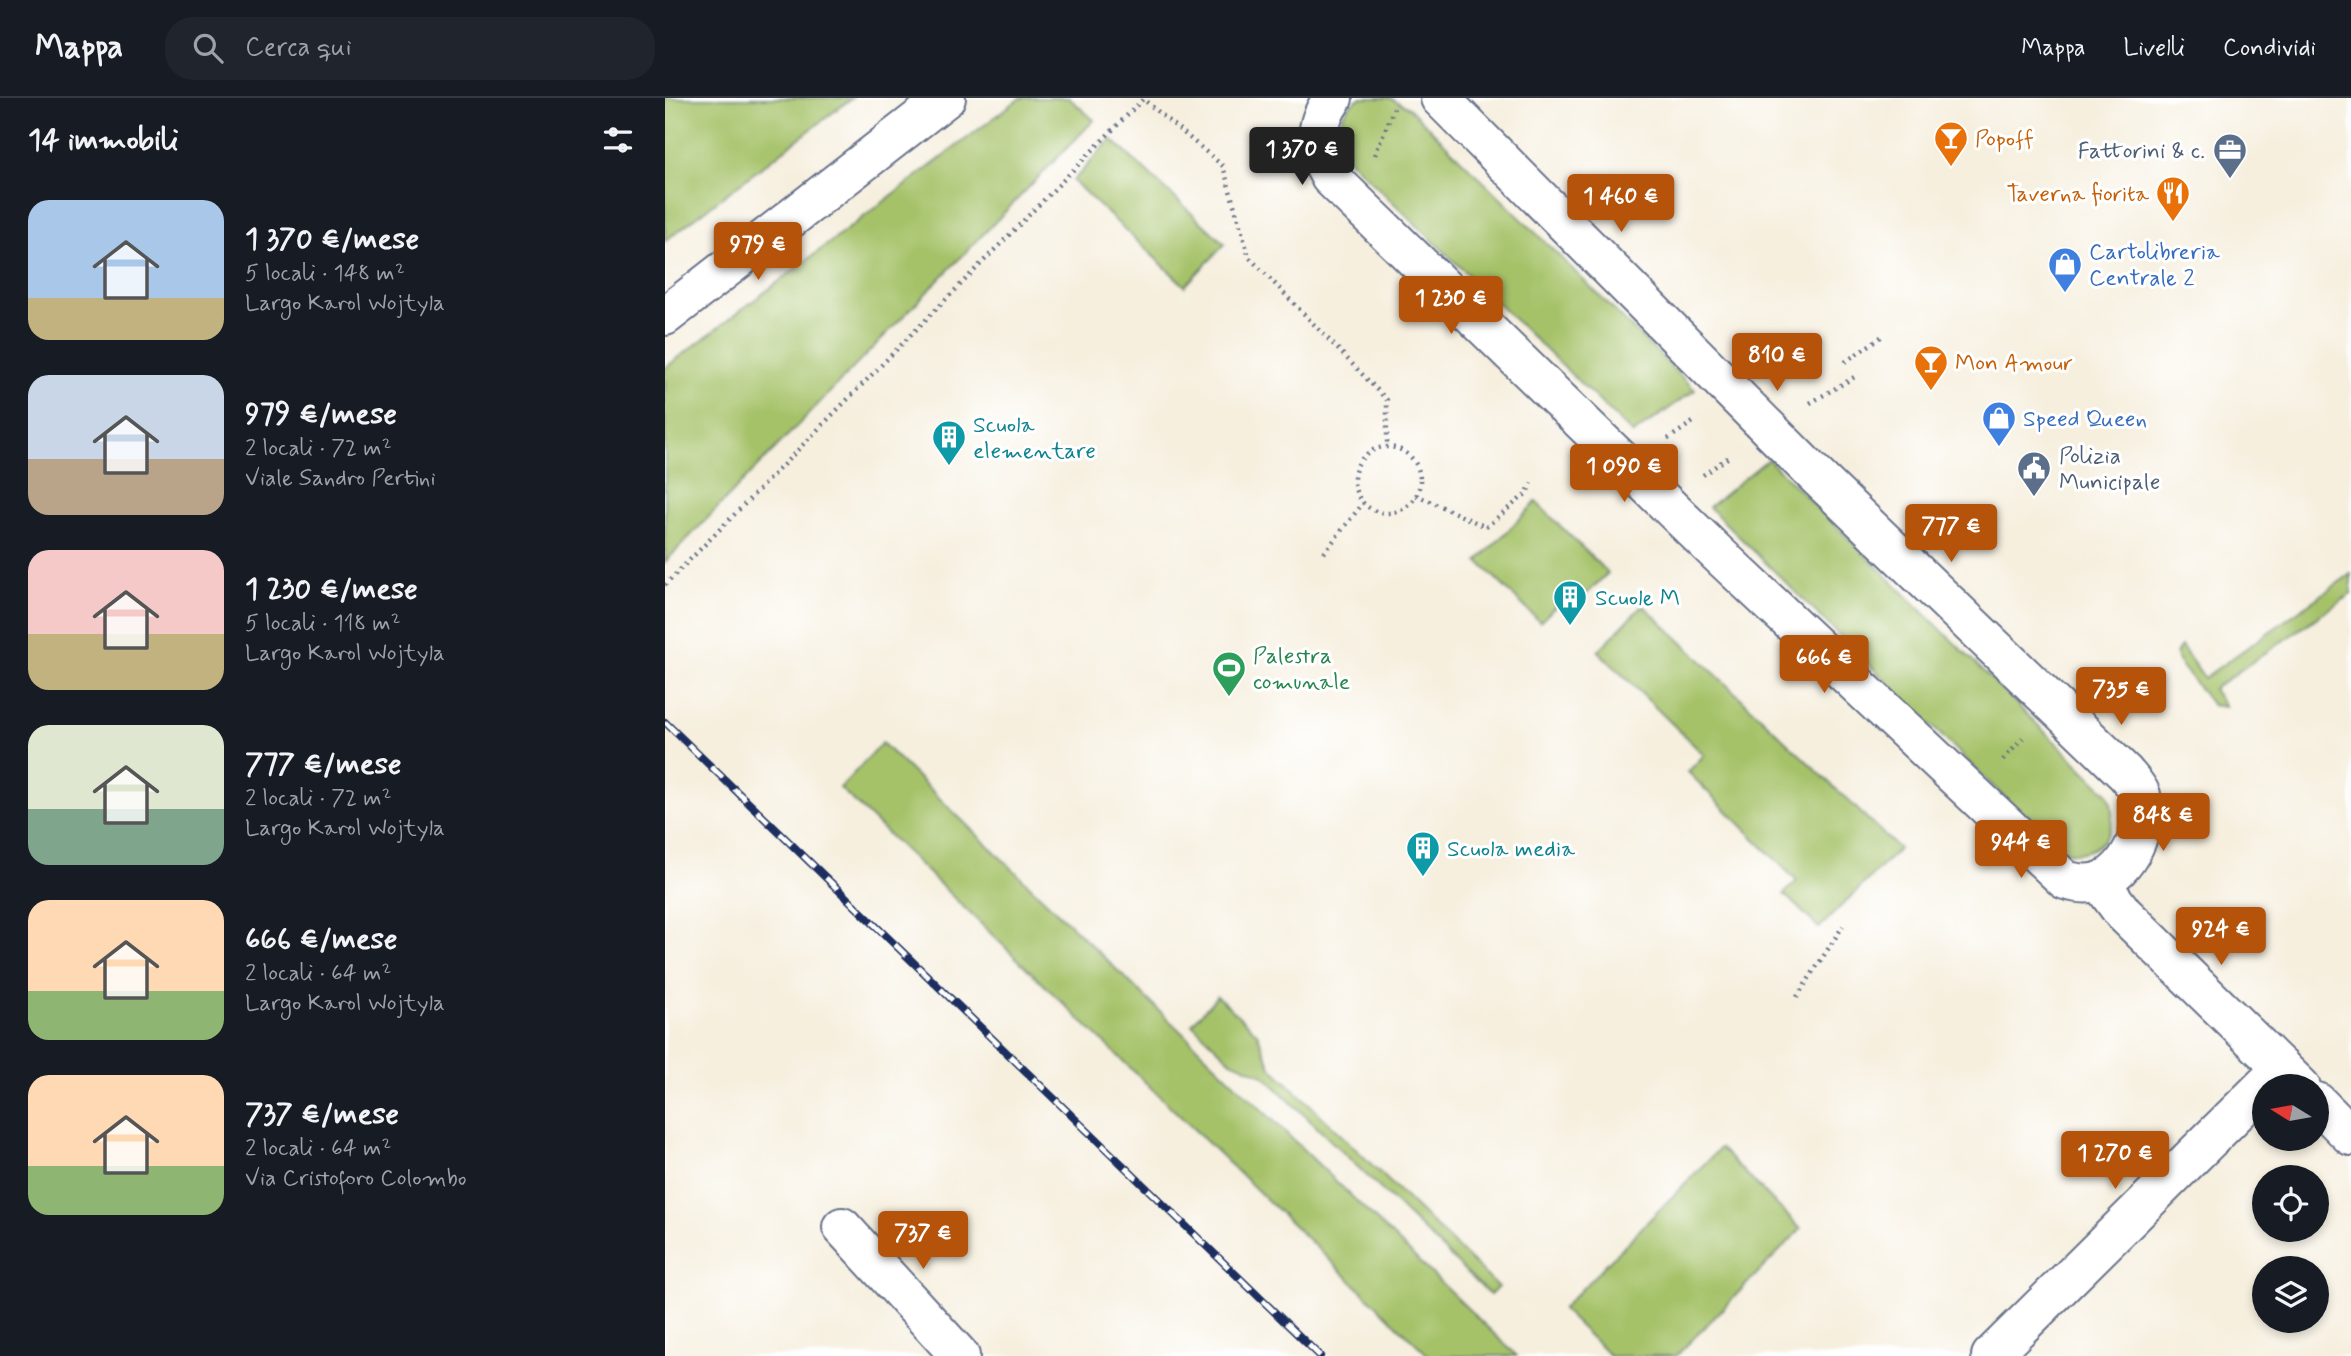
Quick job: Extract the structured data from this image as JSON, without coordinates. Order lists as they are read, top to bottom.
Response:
{
  "places": {
    "bar": ["Popoff", "Mon Amour"],
    "office": ["Fattorini & c."],
    "restaurant": ["Taverna fiorita"],
    "shop": ["Cartolibreria Centrale 2", "Speed Queen"],
    "building": ["Scuola elementare", "Scuole M", "Scuola media"],
    "public building": ["Polizia Municipale"],
    "sports": ["Palestra comunale"]
  },
  "north": "left",
  "page": {
    "header": "Mappa",
    "search": "Cerca qui",
    "nav": ["Mappa", "Livelli", "Condividi"],
    "heading": "14 immobili",
    "price": [
      "1 370 €",
      "1 460 €",
      "979 €",
      "1 230 €",
      "810 €",
      "1 090 €",
      "777 €",
      "666 €",
      "735 €",
      "848 €",
      "944 €",
      "924 €",
      "1 270 €",
      "737 €"
    ],
    "list": [
      {
        "name": "1 370 €/mese",
        "note": "5 locali · 148 m² · Largo Karol Wojtyla"
      },
      {
        "name": "979 €/mese",
        "note": "2 locali · 72 m² · Viale Sandro Pertini"
      },
      {
        "name": "1 230 €/mese",
        "note": "5 locali · 118 m² · Largo Karol Wojtyla"
      },
      {
        "name": "777 €/mese",
        "note": "2 locali · 72 m² · Largo Karol Wojtyla"
      },
      {
        "name": "666 €/mese",
        "note": "2 locali · 64 m² · Largo Karol Wojtyla"
      },
      {
        "name": "737 €/mese",
        "note": "2 locali · 64 m² · Via Cristoforo Colombo"
      }
    ]
  }
}
